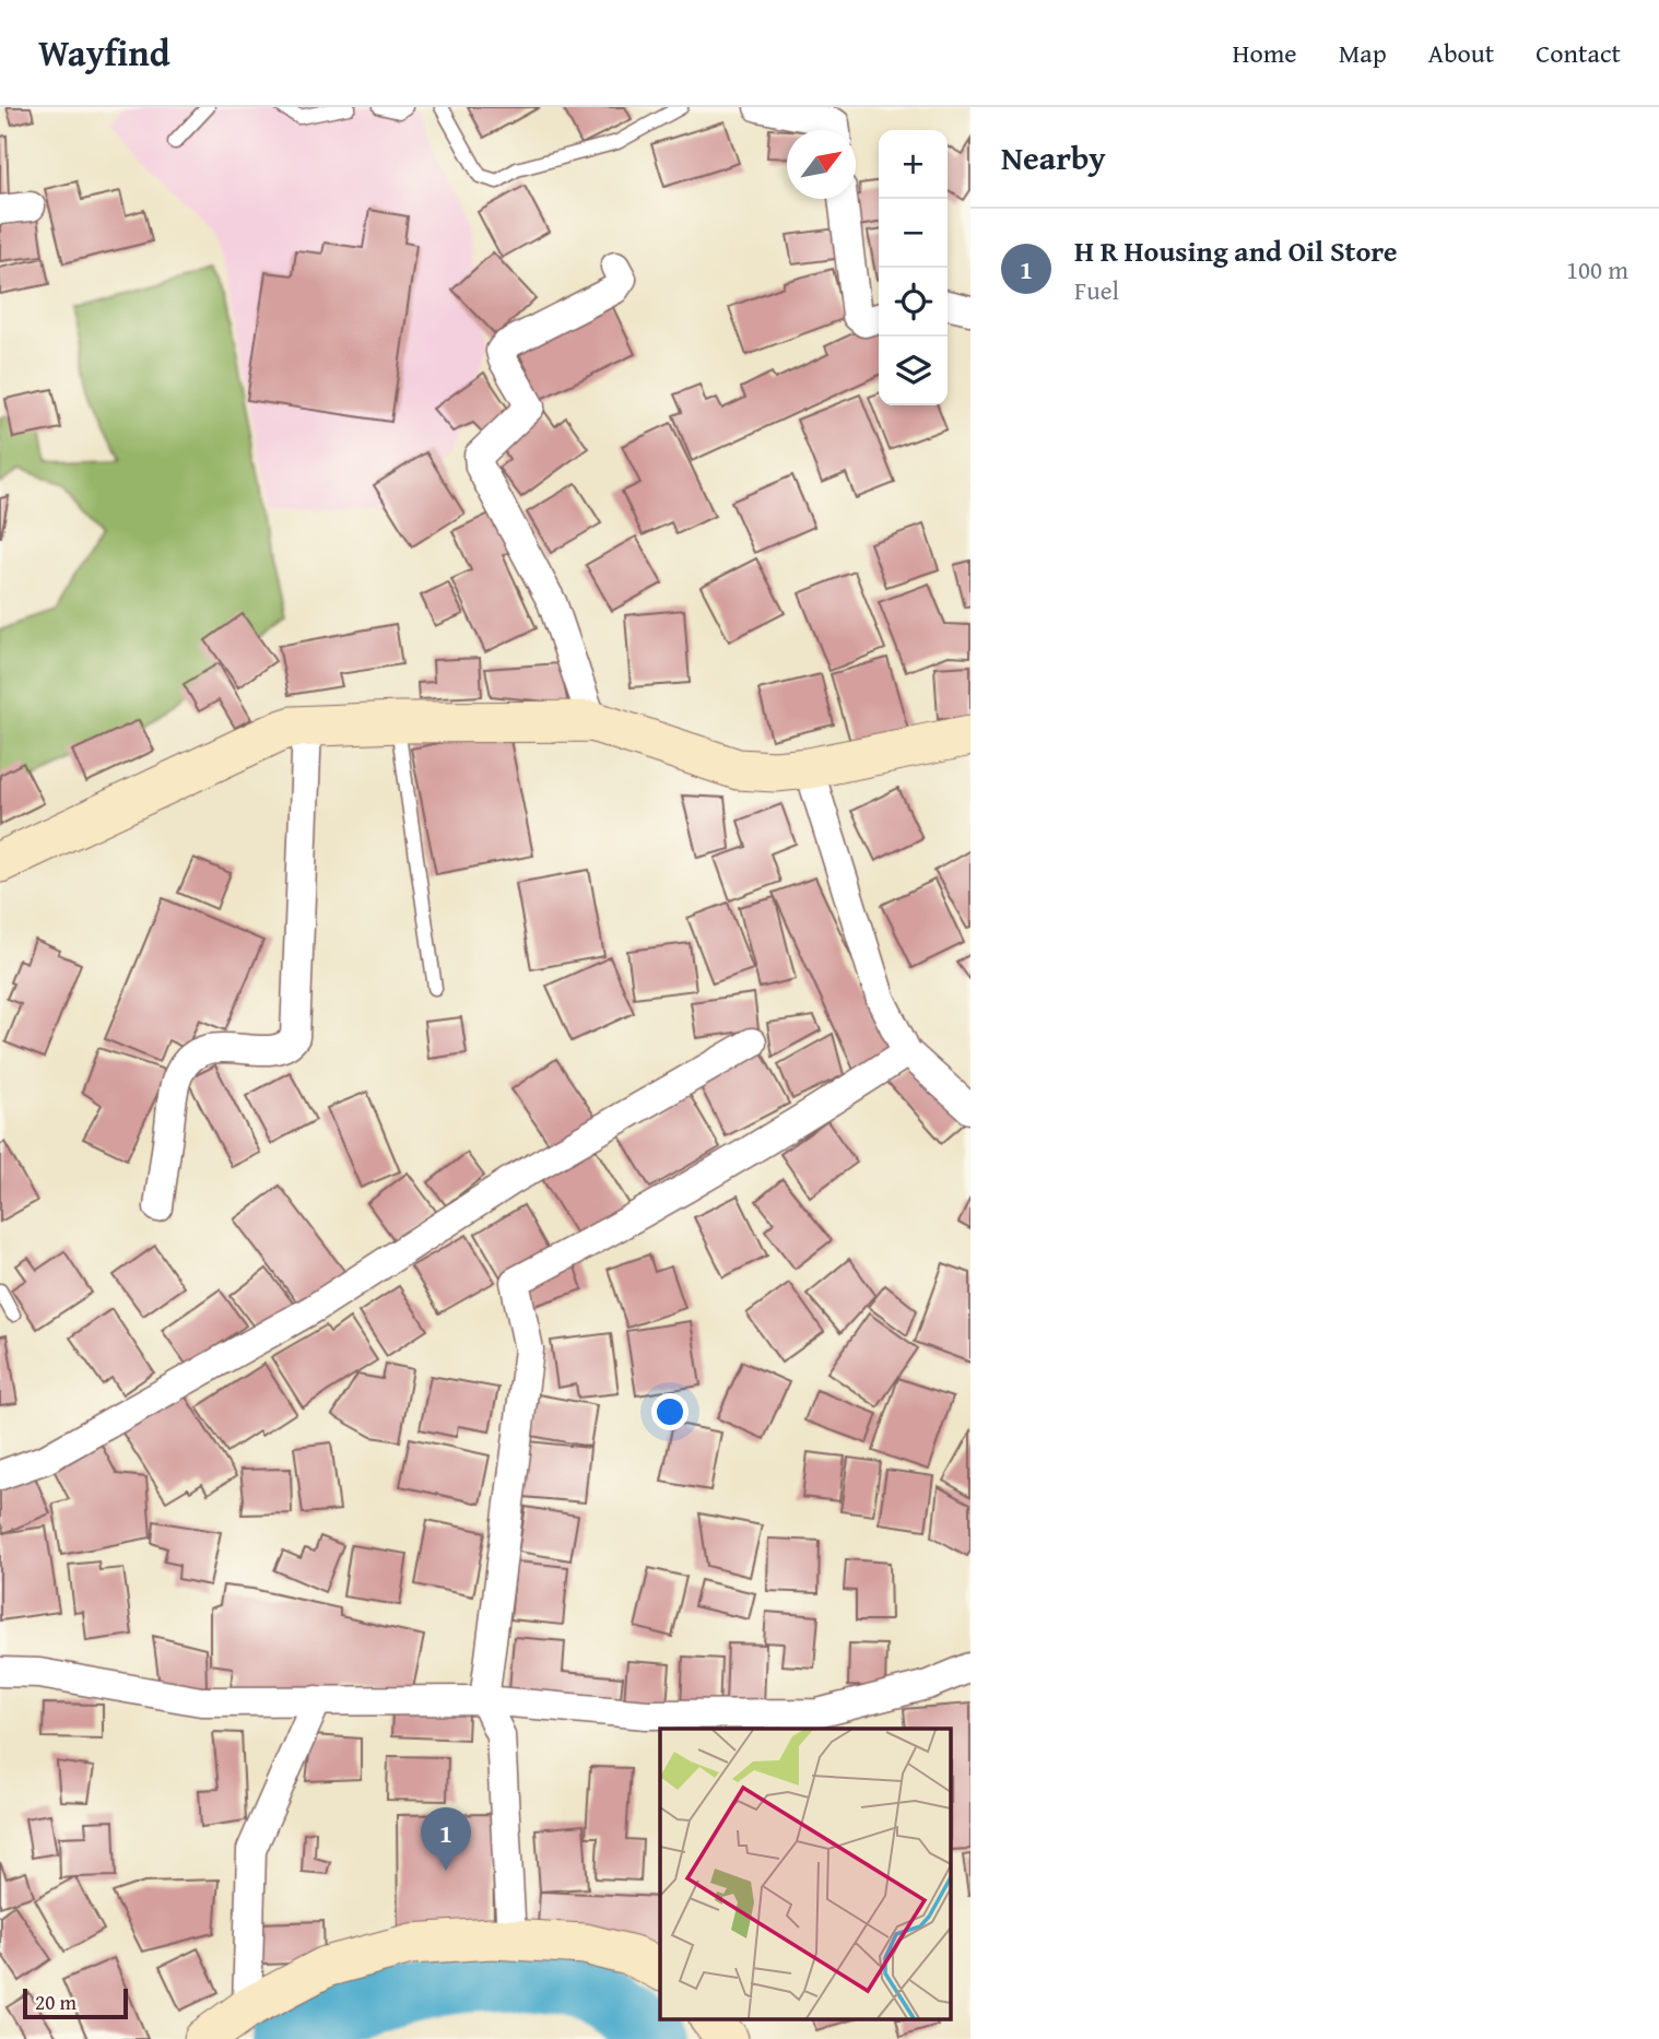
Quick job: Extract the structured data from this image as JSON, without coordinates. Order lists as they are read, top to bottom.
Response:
{
  "scale_bar": "20 m",
  "north": "top right",
  "page": {
    "header": "Wayfind",
    "nav": [
      "Home",
      "Map",
      "About",
      "Contact"
    ],
    "heading": "Nearby",
    "map_buttons": ["+", "−"],
    "list": [
      {
        "mark": "1",
        "name": "H R Housing and Oil Store",
        "note": "Fuel",
        "value": "100 m"
      }
    ],
    "pins": "1",
    "scale": "20 m"
  }
}
